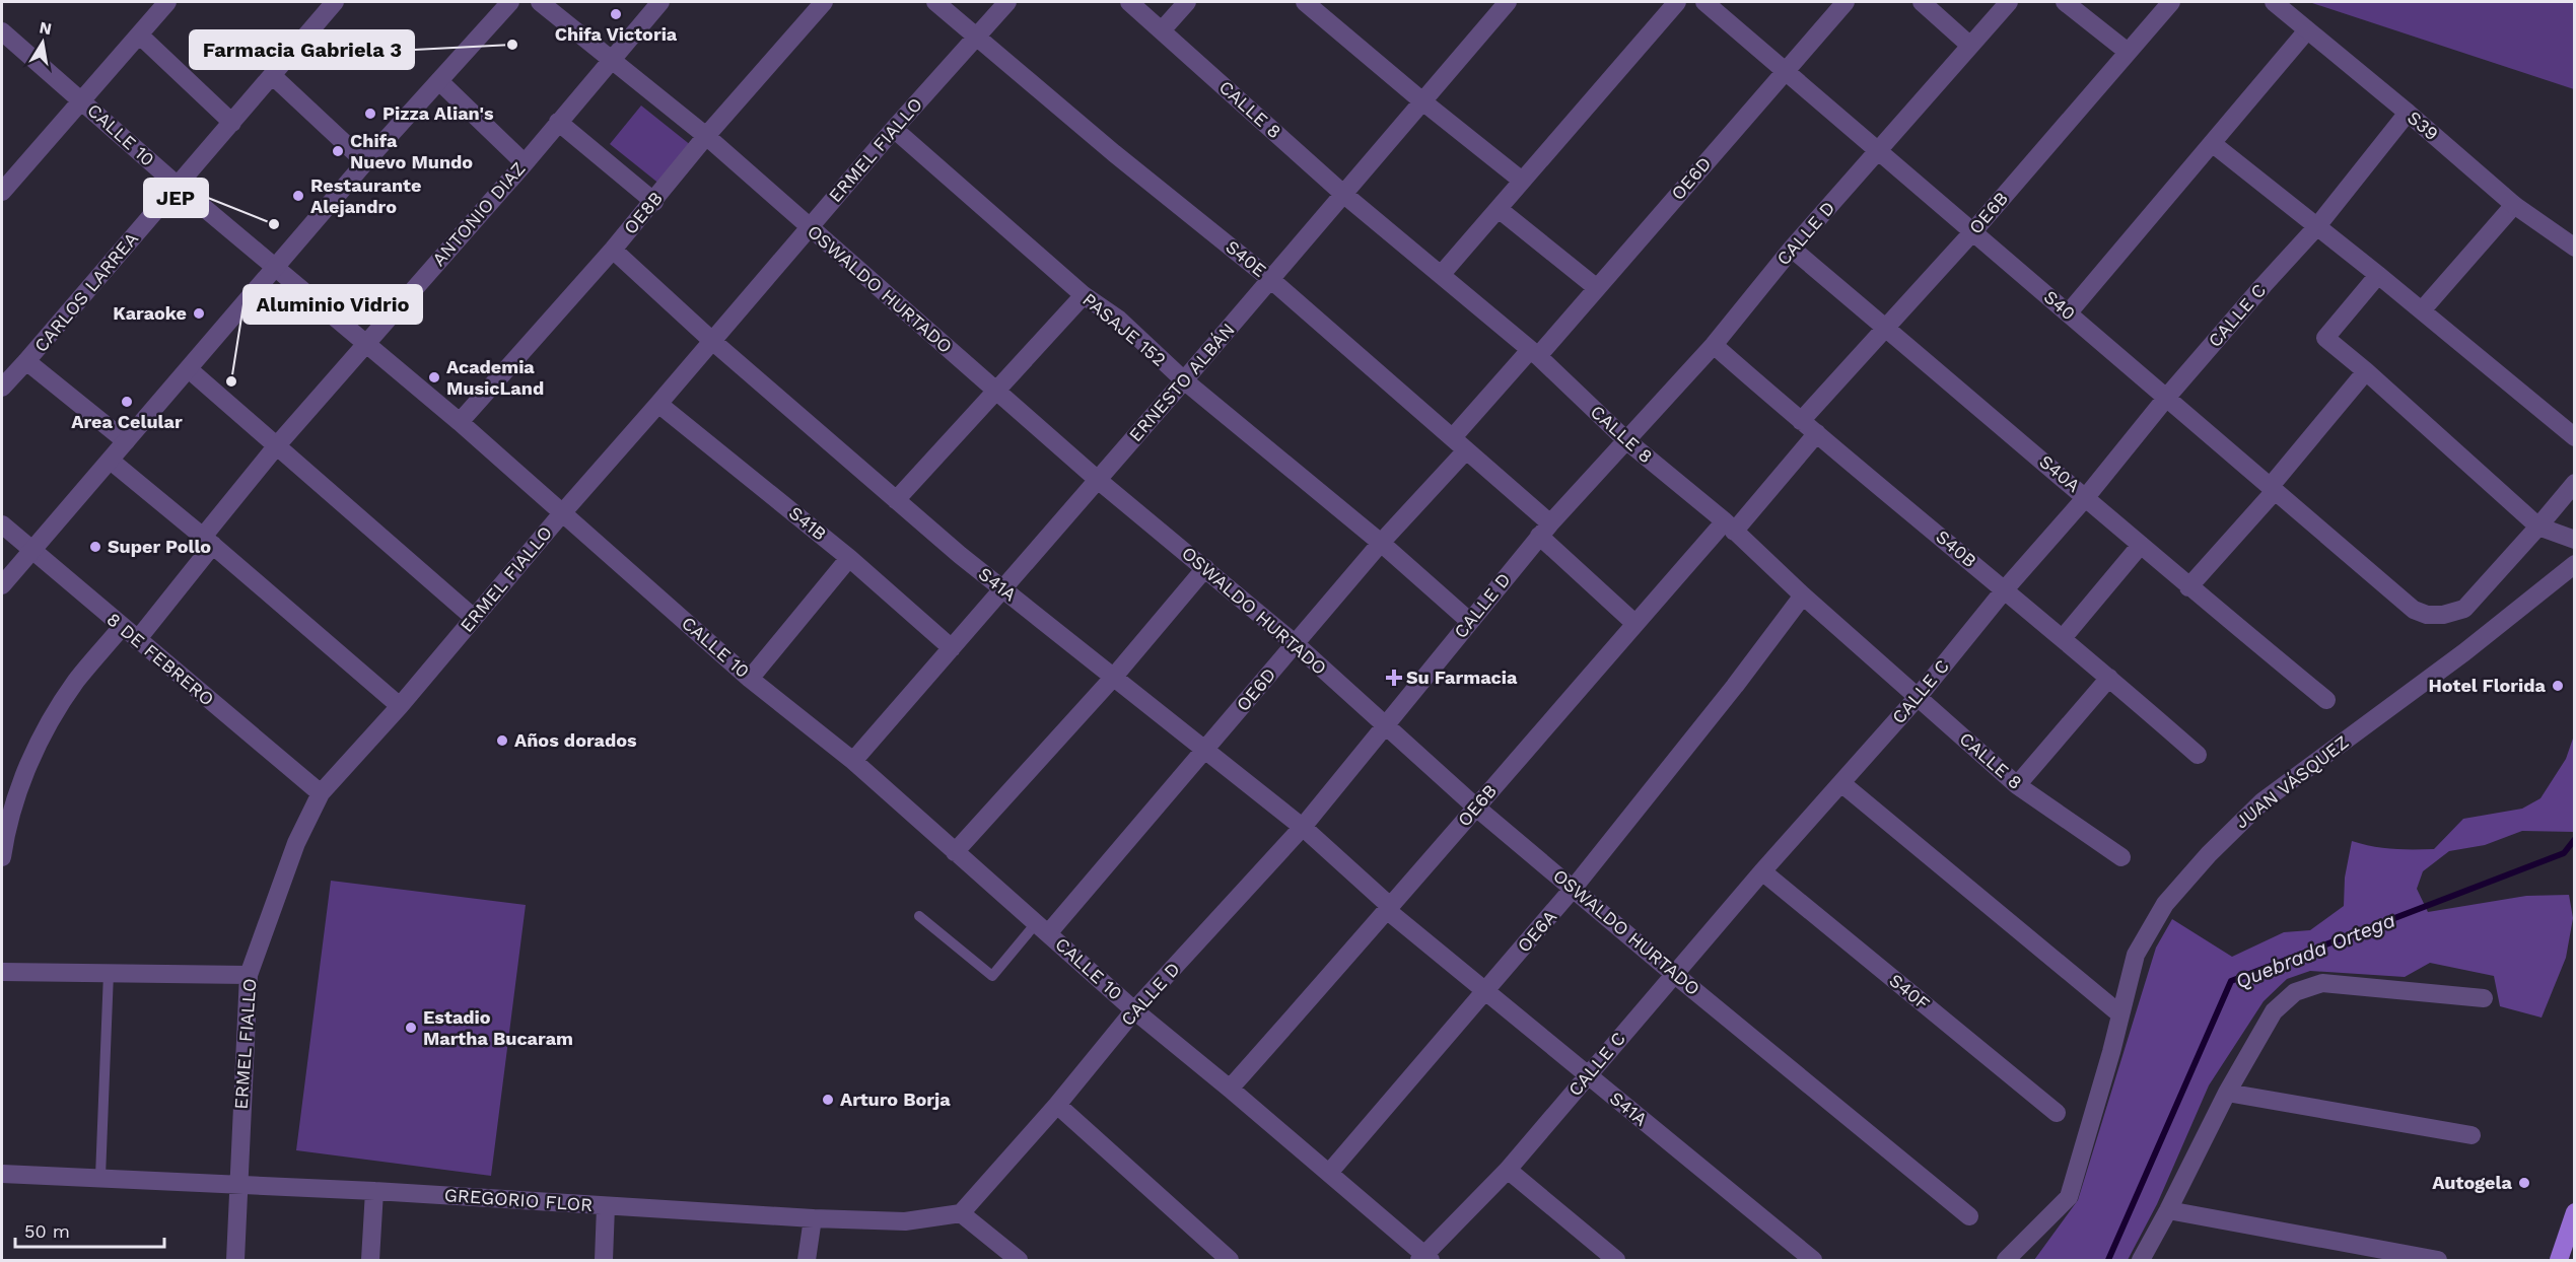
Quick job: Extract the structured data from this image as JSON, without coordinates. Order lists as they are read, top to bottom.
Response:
{
  "streets": {
    "street": [
      "CALLE 8",
      "S39",
      "CALLE 10",
      "ERMEL FIALLO",
      "OE6D",
      "OE8B",
      "OE6B",
      "ANTONIO DIAZ",
      "CALLE D",
      "S40E",
      "OSWALDO HURTADO",
      "CARLOS LARREA",
      "S40",
      "CALLE C",
      "PASAJE 152",
      "ERNESTO ALBÁN",
      "S40A",
      "S41B",
      "S40B",
      "S41A",
      "8 DE FEBRERO",
      "JUAN VÁSQUEZ",
      "OE6A",
      "S40F",
      "GREGORIO FLOR"
    ]
  },
  "crossings": [
    ["CALLE 8", "OE6D"],
    ["CALLE 8", "OE6B"],
    ["CALLE 8", "CALLE D"],
    ["CALLE 8", "CALLE C"],
    ["CALLE 8", "ERNESTO ALBÁN"],
    ["CALLE 8", "OE6A"],
    ["S39", "CALLE C"],
    ["CALLE 10", "ERMEL FIALLO"],
    ["CALLE 10", "OE6D"],
    ["CALLE 10", "OE8B"],
    ["CALLE 10", "OE6B"],
    ["CALLE 10", "ANTONIO DIAZ"],
    ["CALLE 10", "CALLE D"],
    ["CALLE 10", "CARLOS LARREA"],
    ["CALLE 10", "CALLE C"],
    ["CALLE 10", "ERNESTO ALBÁN"],
    ["CALLE 10", "OE6A"],
    ["ERMEL FIALLO", "S40E"],
    ["ERMEL FIALLO", "OSWALDO HURTADO"],
    ["ERMEL FIALLO", "PASAJE 152"],
    ["ERMEL FIALLO", "S41B"],
    ["ERMEL FIALLO", "S41A"],
    ["ERMEL FIALLO", "8 DE FEBRERO"],
    ["ERMEL FIALLO", "GREGORIO FLOR"],
    ["OE6D", "S40E"],
    ["OE6D", "OSWALDO HURTADO"],
    ["OE6D", "S40"],
    ["OE6D", "PASAJE 152"],
    ["OE6D", "S41A"],
    ["OE8B", "OSWALDO HURTADO"],
    ["OE8B", "S41A"],
    ["OE6B", "S40E"],
    ["OE6B", "OSWALDO HURTADO"],
    ["OE6B", "S40"],
    ["OE6B", "S40A"],
    ["OE6B", "S40B"],
    ["OE6B", "S41A"],
    ["ANTONIO DIAZ", "OSWALDO HURTADO"],
    ["ANTONIO DIAZ", "8 DE FEBRERO"],
    ["CALLE D", "S40E"],
    ["CALLE D", "OSWALDO HURTADO"],
    ["CALLE D", "S40"],
    ["CALLE D", "PASAJE 152"],
    ["CALLE D", "S40A"],
    ["CALLE D", "S40B"],
    ["CALLE D", "S41A"],
    ["CALLE D", "GREGORIO FLOR"],
    ["S40E", "ERNESTO ALBÁN"],
    ["OSWALDO HURTADO", "CALLE C"],
    ["OSWALDO HURTADO", "ERNESTO ALBÁN"],
    ["OSWALDO HURTADO", "OE6A"],
    ["S40", "CALLE C"],
    ["CALLE C", "S40A"],
    ["CALLE C", "S40B"],
    ["CALLE C", "S41A"],
    ["CALLE C", "S40F"],
    ["PASAJE 152", "ERNESTO ALBÁN"],
    ["ERNESTO ALBÁN", "S41B"],
    ["ERNESTO ALBÁN", "S41A"],
    ["S41A", "OE6A"]
  ],
  "water": ["Quebrada Ortega"],
  "places": {
    "other": [
      "Chifa Victoria",
      "Farmacia Gabriela 3",
      "Pizza Alian's",
      "Chifa Nuevo Mundo",
      "Restaurante Alejandro",
      "JEP",
      "Karaoke",
      "Academia MusicLand",
      "Aluminio Vidrio",
      "Area Celular",
      "Super Pollo",
      "Hotel Florida",
      "Años dorados",
      "Estadio Martha Bucaram",
      "Arturo Borja",
      "Autogela"
    ],
    "health": ["Su Farmacia"]
  },
  "scale_bar": "50 m",
  "north": "top"
}
